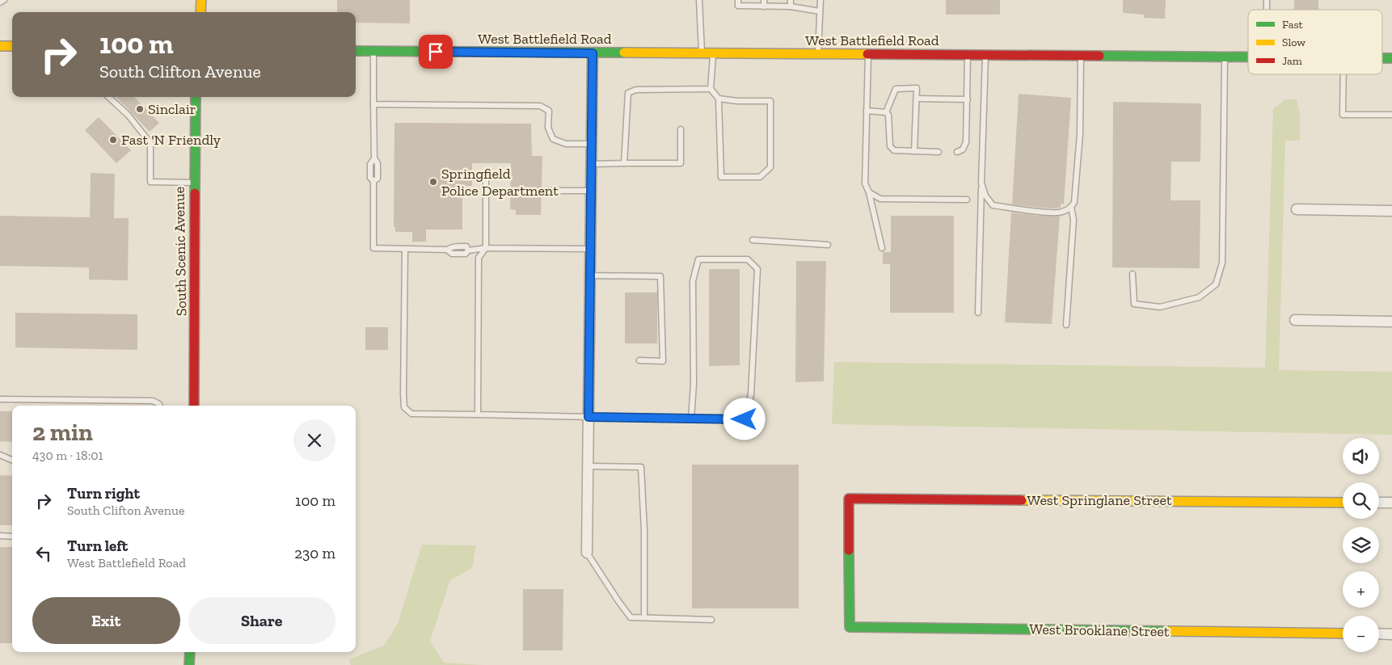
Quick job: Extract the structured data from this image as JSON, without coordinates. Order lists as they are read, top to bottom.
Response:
{
  "streets": {
    "main road": [
      "West Battlefield Road",
      "South Scenic Avenue",
      "West Springlane Street",
      "West Brooklane Street"
    ]
  },
  "crossings": [
    ["West Springlane Street", "West Brooklane Street"]
  ],
  "places": ["Sinclair", "Fast 'N Friendly", "Springfield Police Department"],
  "legend": ["Fast", "Slow", "Jam"],
  "page": {
    "turn": ["100 m", "South Clifton Avenue"],
    "heading": ["2 min", "430 m · 18:01"],
    "map_buttons": ["+", "−"],
    "list": [
      {
        "name": "Turn right",
        "note": "South Clifton Avenue",
        "value": "100 m"
      },
      {
        "name": "Turn left",
        "note": "West Battlefield Road",
        "value": "230 m"
      }
    ],
    "buttons": ["Exit", "Share"]
  }
}
